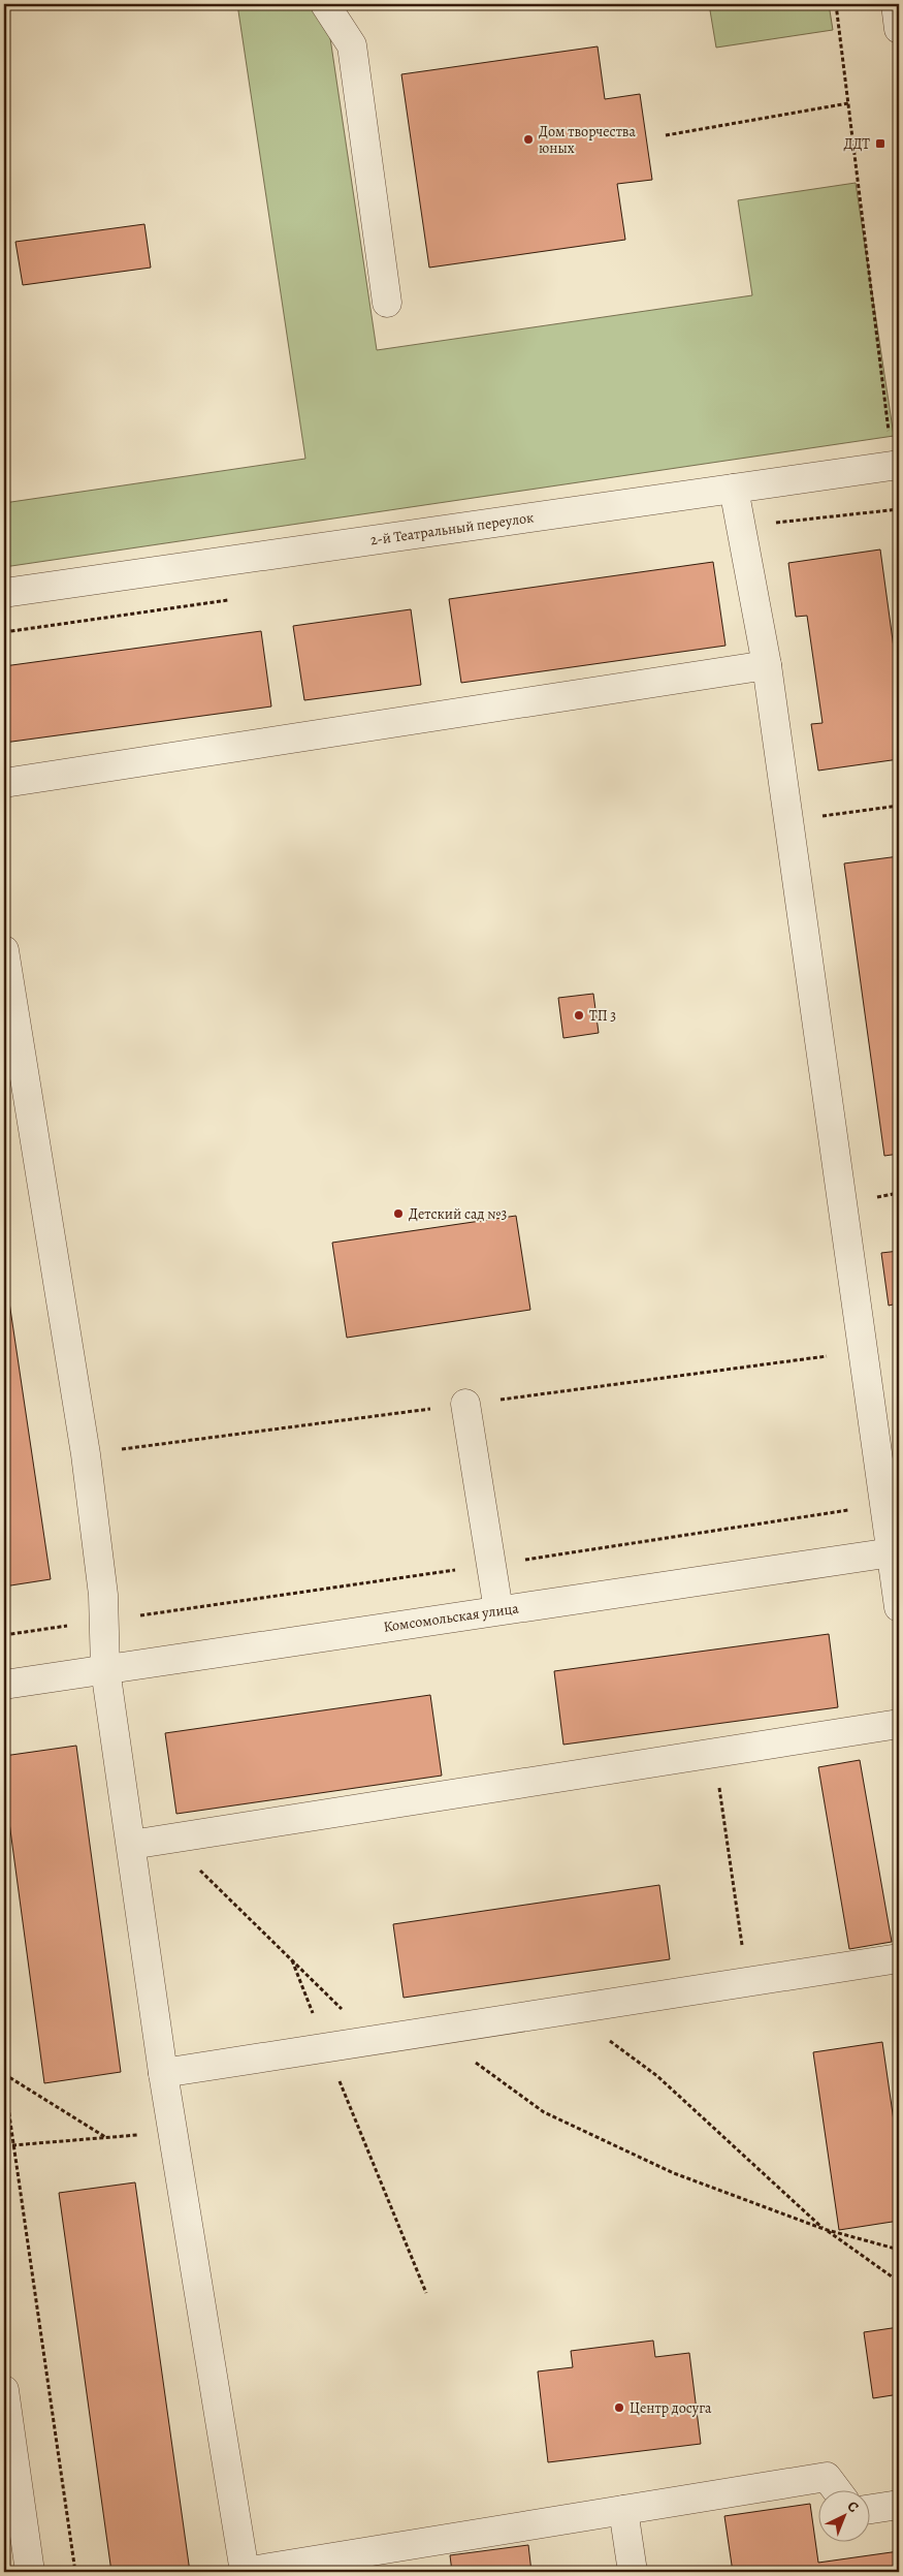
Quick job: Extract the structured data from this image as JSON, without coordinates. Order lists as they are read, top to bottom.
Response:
{
  "streets": {
    "street": ["2-й Театральный переулок", "Комсомольская улица"]
  },
  "places": {
    "other": [
      "Дом творчества юных",
      "ТП 3",
      "Детский сад №3",
      "Центр досуга"
    ],
    "transit": ["ДДТ"]
  },
  "north": "top right"
}
